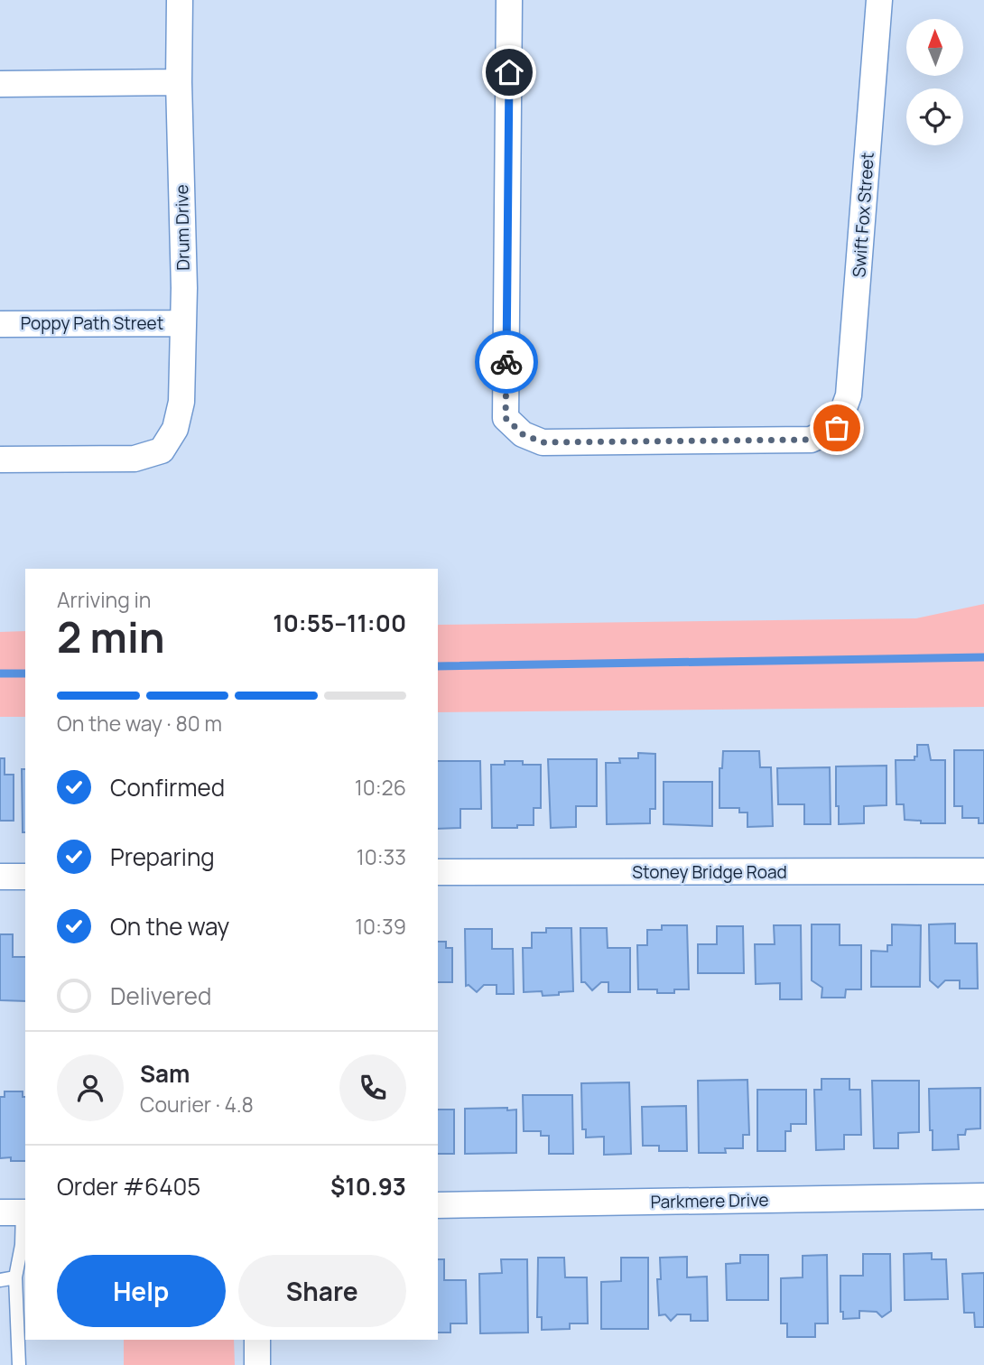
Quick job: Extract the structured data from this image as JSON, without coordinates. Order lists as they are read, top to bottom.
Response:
{
  "streets": {
    "street": [
      "Swift Fox Street",
      "Drum Drive",
      "Poppy Path Street",
      "Stoney Bridge Road",
      "Parkmere Drive"
    ]
  },
  "crossings": [
    ["Drum Drive", "Poppy Path Street"]
  ],
  "north": "top",
  "page": {
    "heading": ["2 min", "Arriving in", "10:55–11:00"],
    "panel": [
      "Sam",
      "Courier · 4.8",
      "Order #6405",
      "$10.93"
    ],
    "bar": "On the way · 80 m",
    "list": [
      ["Confirmed", "10:26"],
      ["Preparing", "10:33"],
      ["On the way", "10:39"],
      "Delivered"
    ],
    "buttons": ["Help", "Share"]
  }
}
